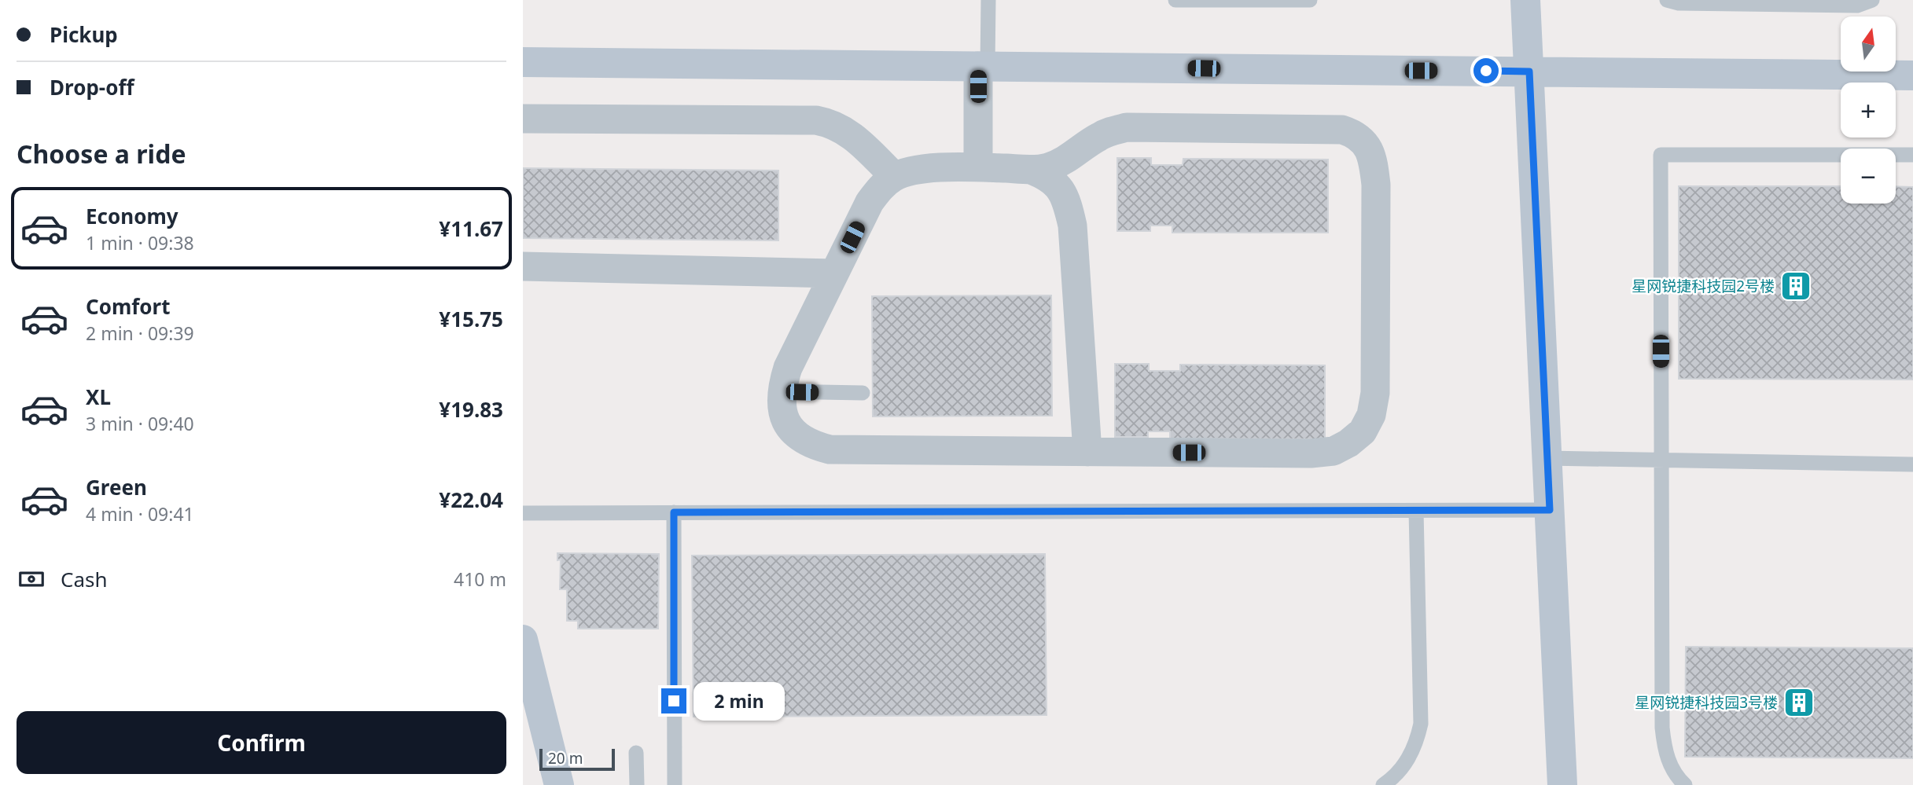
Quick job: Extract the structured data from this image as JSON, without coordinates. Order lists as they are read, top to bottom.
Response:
{
  "places": {
    "building": ["星网锐捷科技园2号楼", "星网锐捷科技园3号楼"]
  },
  "scale_bar": "20 m",
  "north": "top",
  "page": {
    "banner": ["Pickup", "Drop-off"],
    "map_buttons": ["+", "−"],
    "heading": "Choose a ride",
    "list": [
      {
        "name": "Economy",
        "note": "1 min · 09:38",
        "value": "¥11.67"
      },
      {
        "name": "Comfort",
        "note": "2 min · 09:39",
        "value": "¥15.75"
      },
      {
        "name": "XL",
        "note": "3 min · 09:40",
        "value": "¥19.83"
      },
      {
        "name": "Green",
        "note": "4 min · 09:41",
        "value": "¥22.04"
      }
    ],
    "pay": ["Cash", "410 m"],
    "bubble": "2 min",
    "buttons": "Confirm",
    "scale": "20 m"
  }
}
